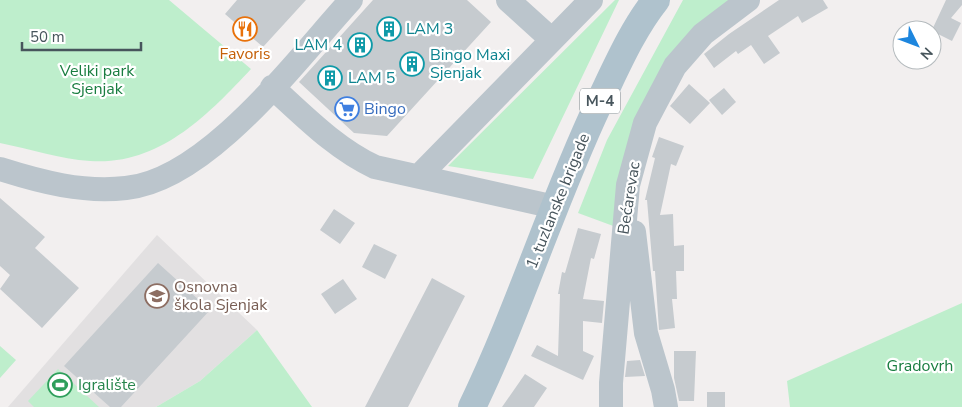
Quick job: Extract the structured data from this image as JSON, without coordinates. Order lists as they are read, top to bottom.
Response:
{
  "streets": {
    "main road": ["M-4", "1. tuzlanske brigade"],
    "street": ["Bećarevac"]
  },
  "parks": ["Veliki park Sjenjak", "Gradovrh"],
  "places": {
    "restaurant": ["Favoris"],
    "building": [
      "LAM 3",
      "LAM 4",
      "Bingo Maxi Sjenjak",
      "LAM 5"
    ],
    "supermarket": ["Bingo"],
    "school or university": ["Osnovna škola Sjenjak"],
    "sports": ["Igralište"]
  },
  "scale_bar": "50 m",
  "north": "bottom right"
}
